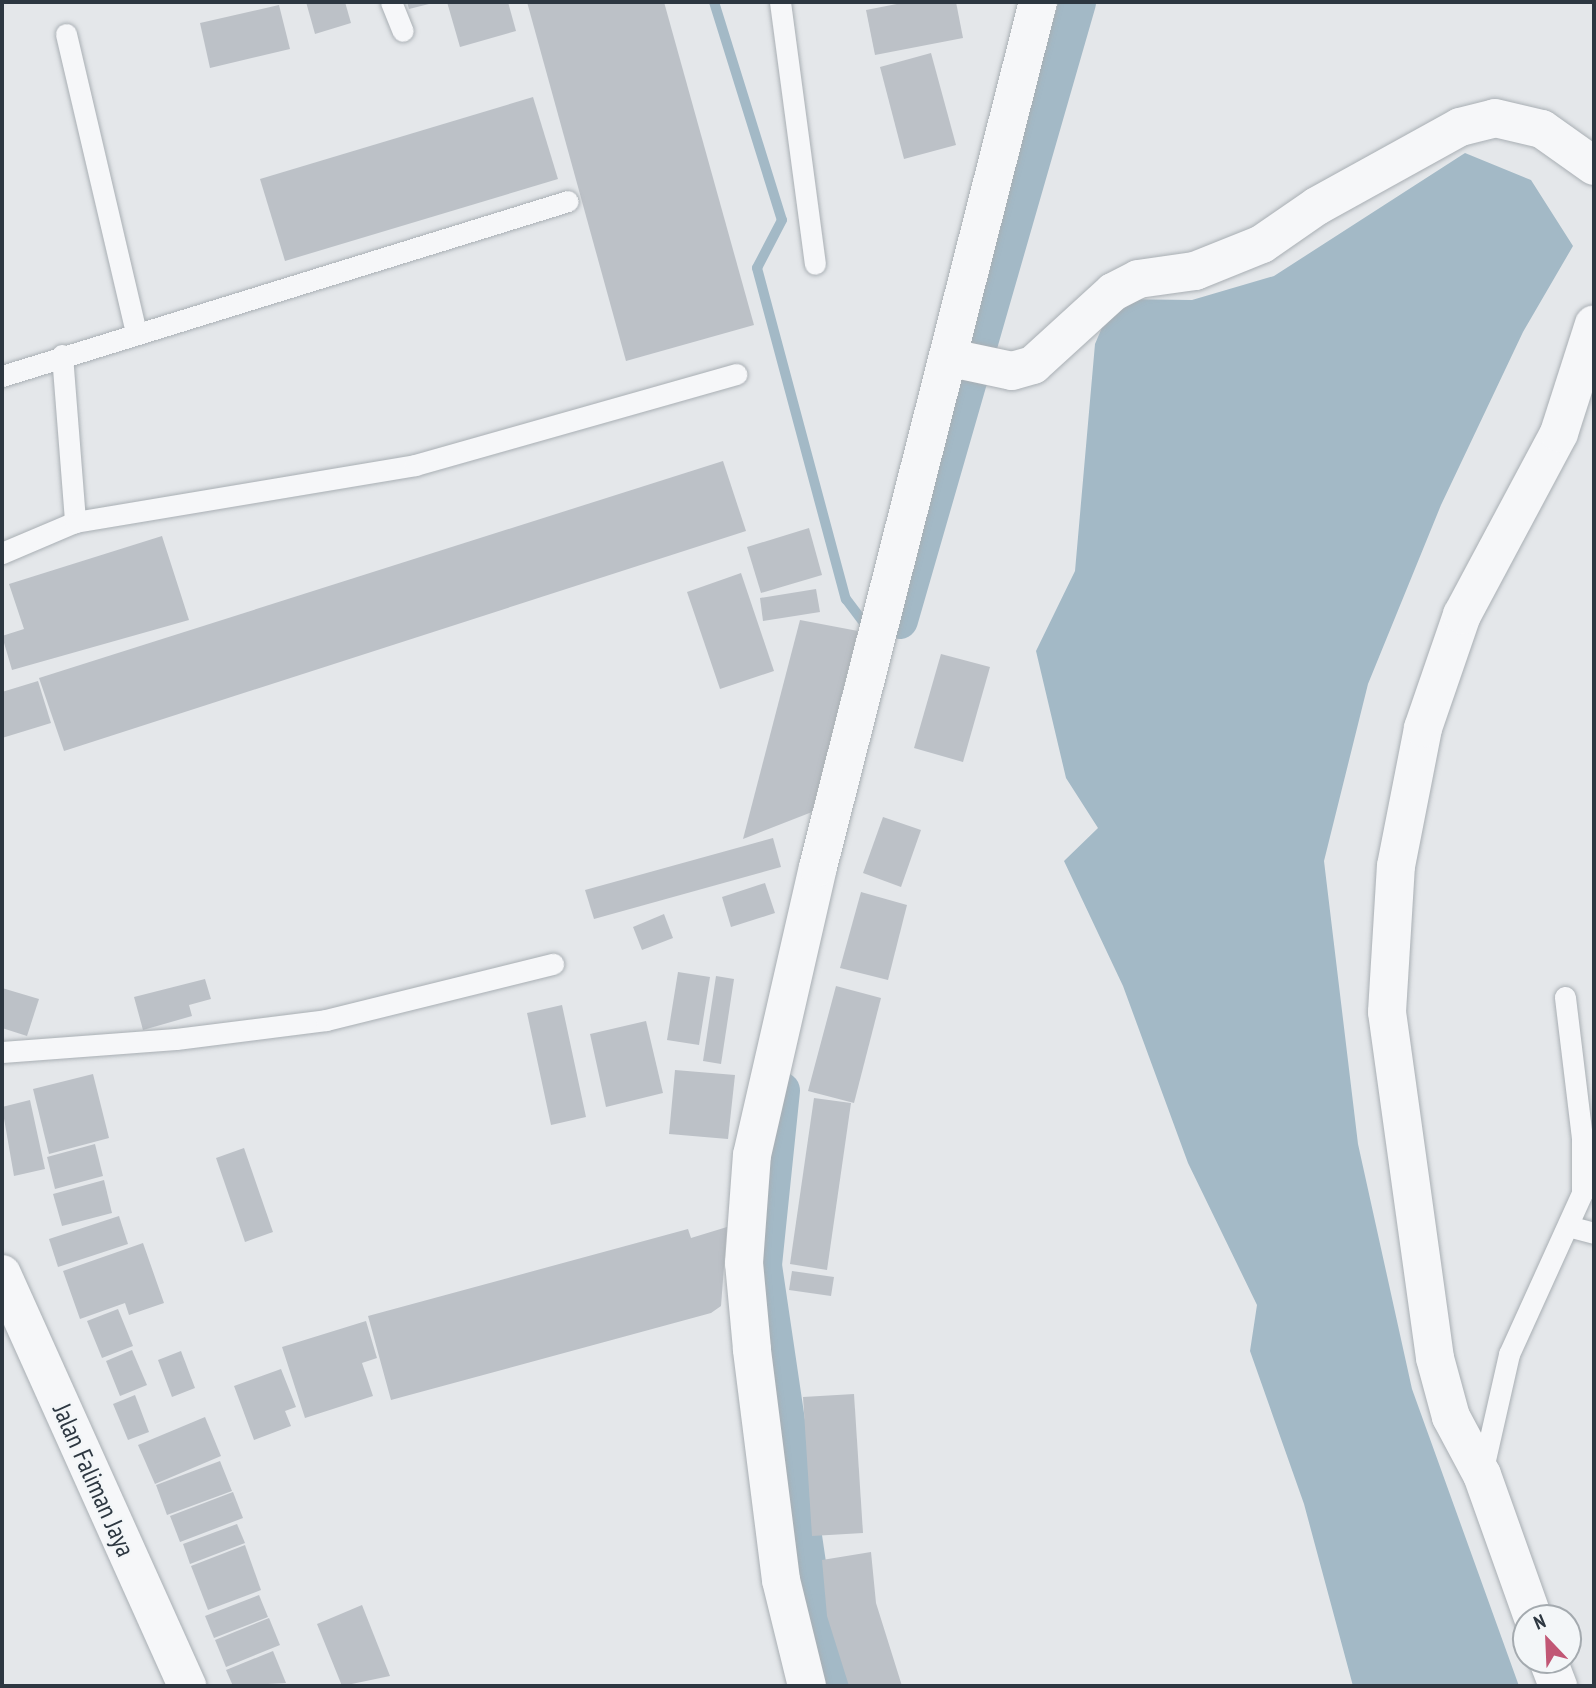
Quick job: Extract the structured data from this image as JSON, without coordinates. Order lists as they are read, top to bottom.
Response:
{
  "streets": {
    "street": ["Jalan Faliman Jaya"]
  },
  "north": "top left"
}
